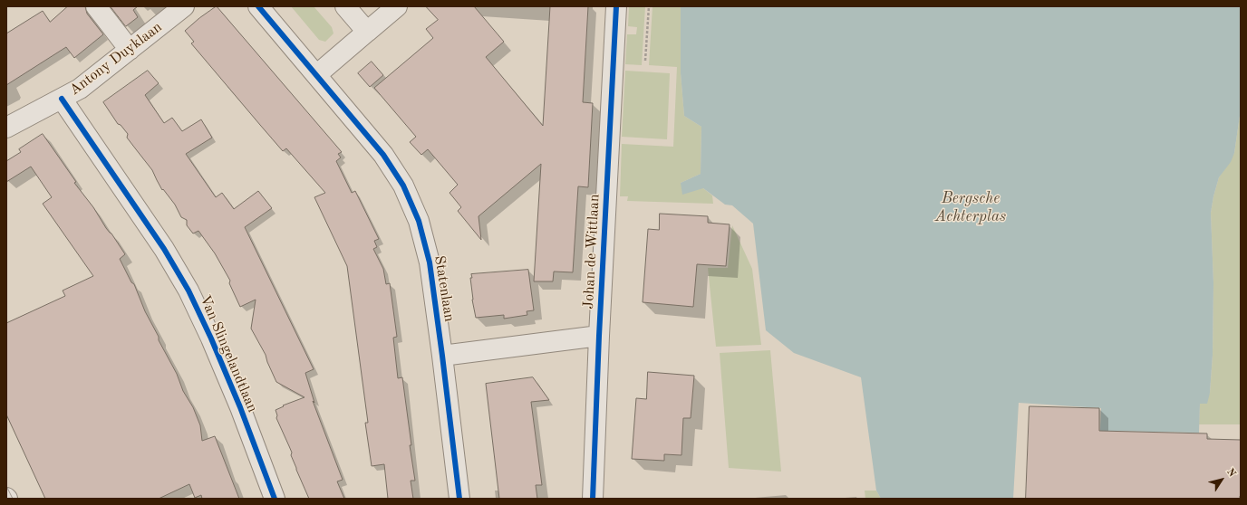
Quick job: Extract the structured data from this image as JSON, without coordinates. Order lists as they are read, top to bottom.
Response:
{
  "streets": {
    "street": [
      "Antony Duyklaan",
      "Johan de Wittlaan",
      "Statenlaan",
      "Van Slingelandtlaan"
    ]
  },
  "crossings": [
    ["Antony Duyklaan", "Van Slingelandtlaan"]
  ],
  "water": ["Bergsche Achterplas"],
  "north": "top right"
}
